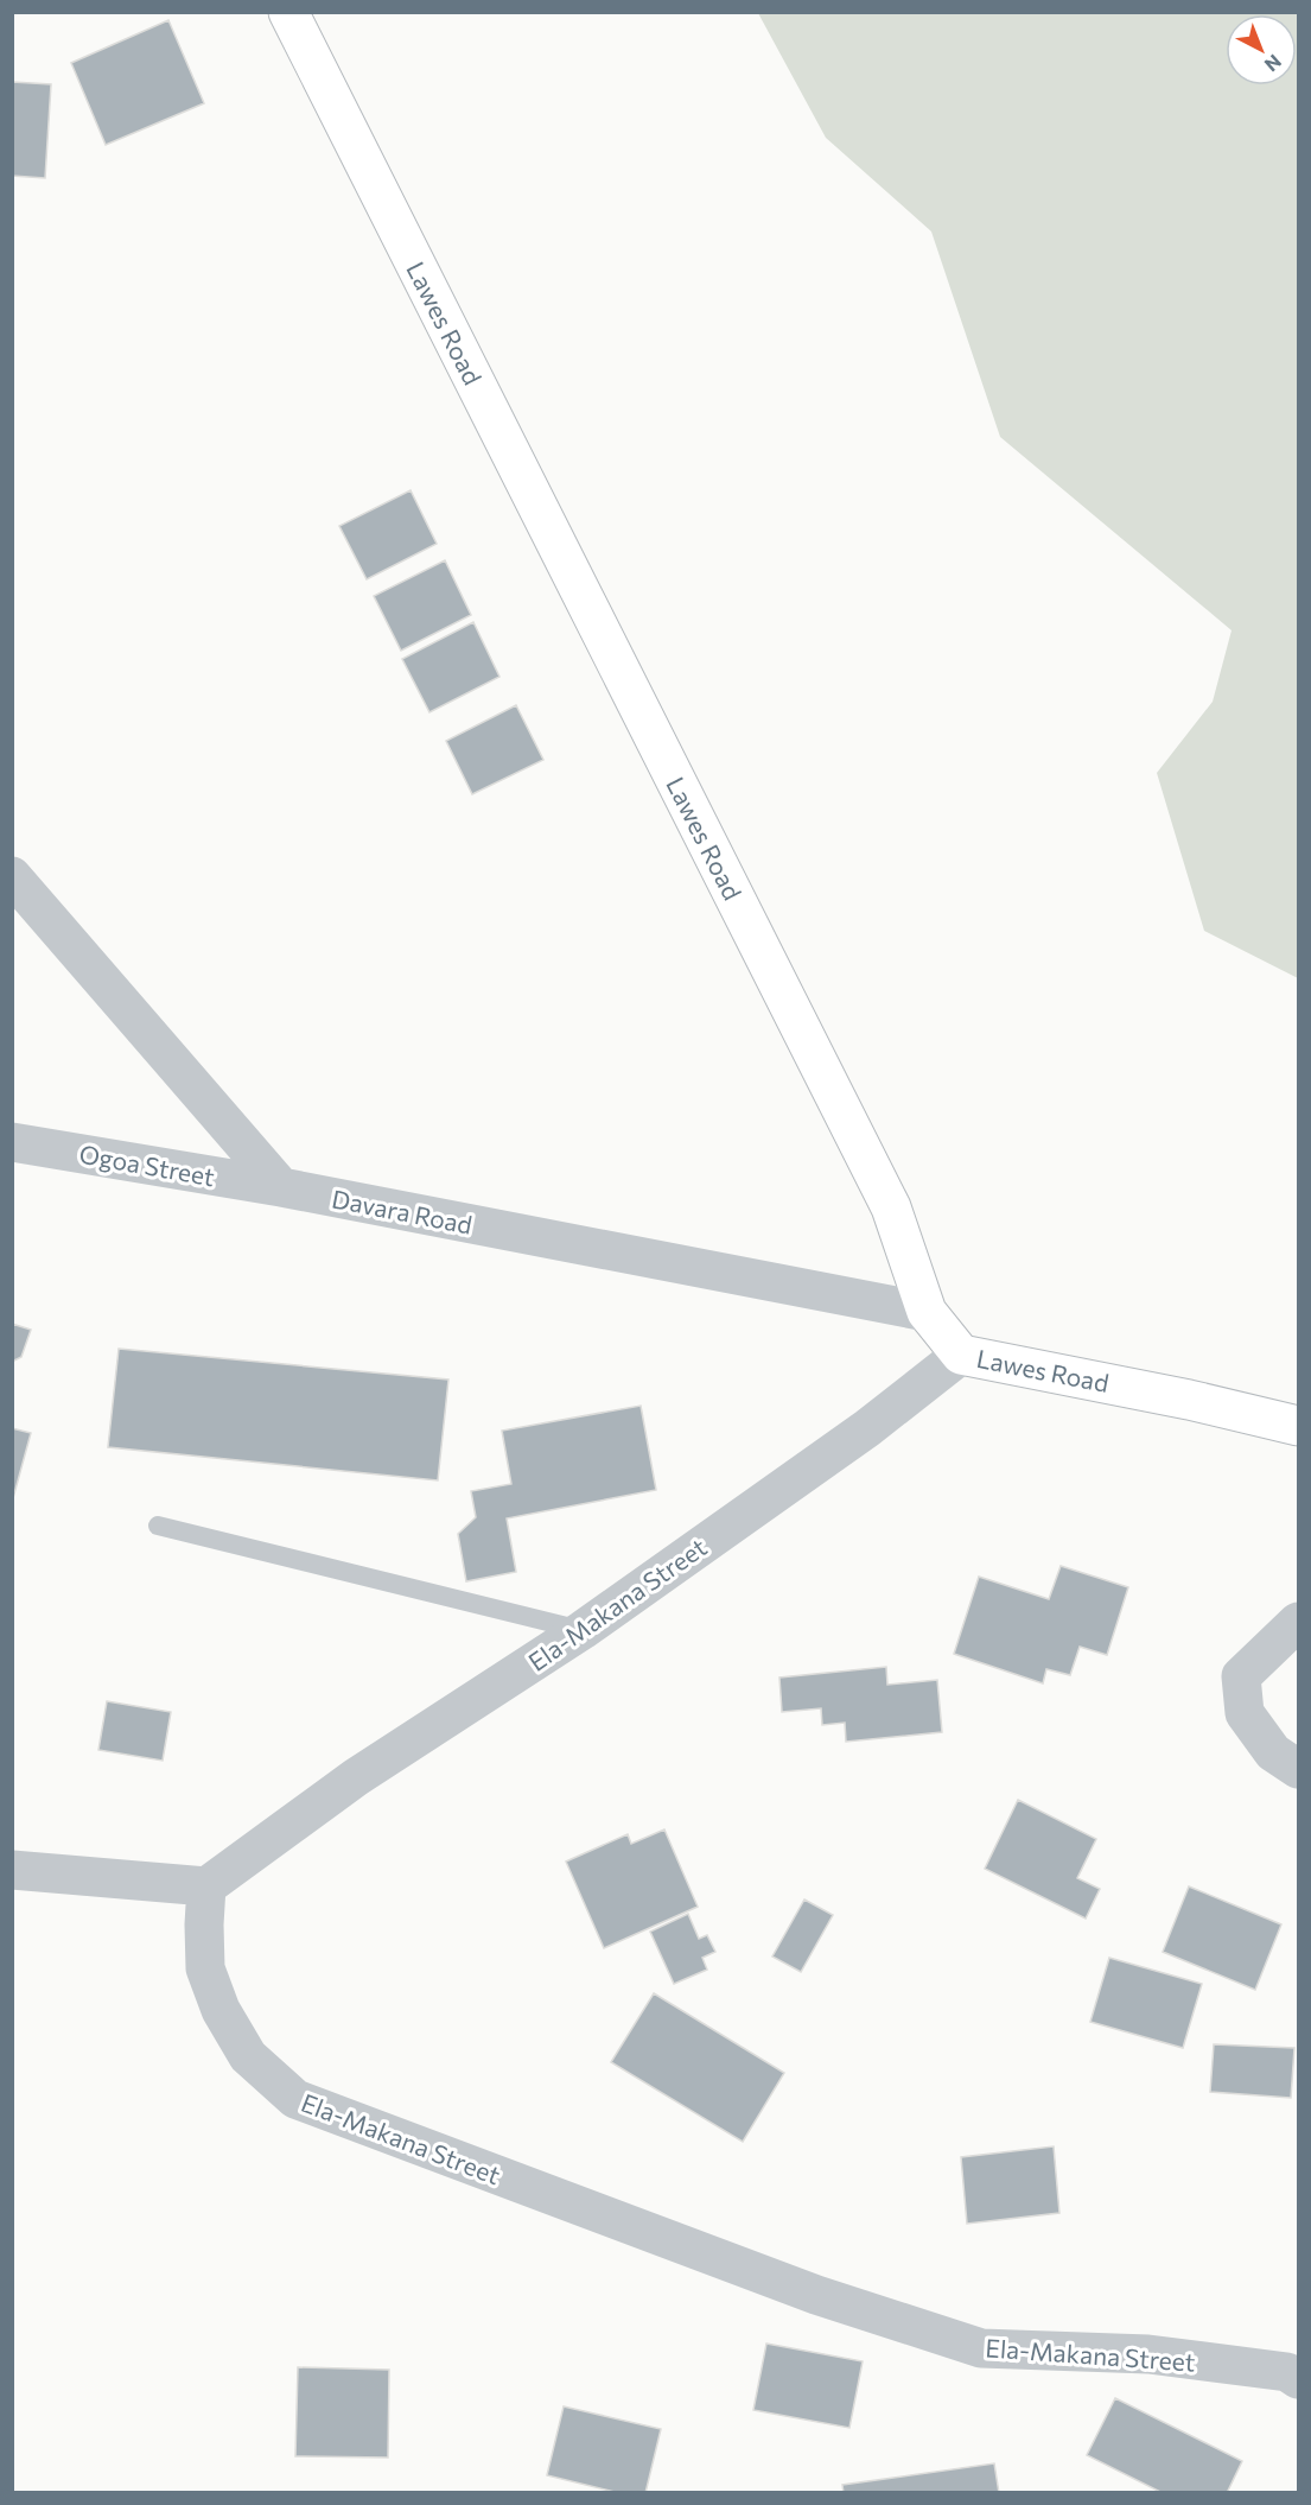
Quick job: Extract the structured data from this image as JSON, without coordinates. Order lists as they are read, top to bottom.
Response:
{
  "streets": {
    "main road": ["Lawes Road"],
    "street": ["Ogoa Street", "Davara Road", "Ela-Makana Street"]
  },
  "crossings": [
    ["Lawes Road", "Davara Road"],
    ["Lawes Road", "Ela-Makana Street"],
    ["Ogoa Street", "Davara Road"]
  ],
  "north": "bottom right"
}
